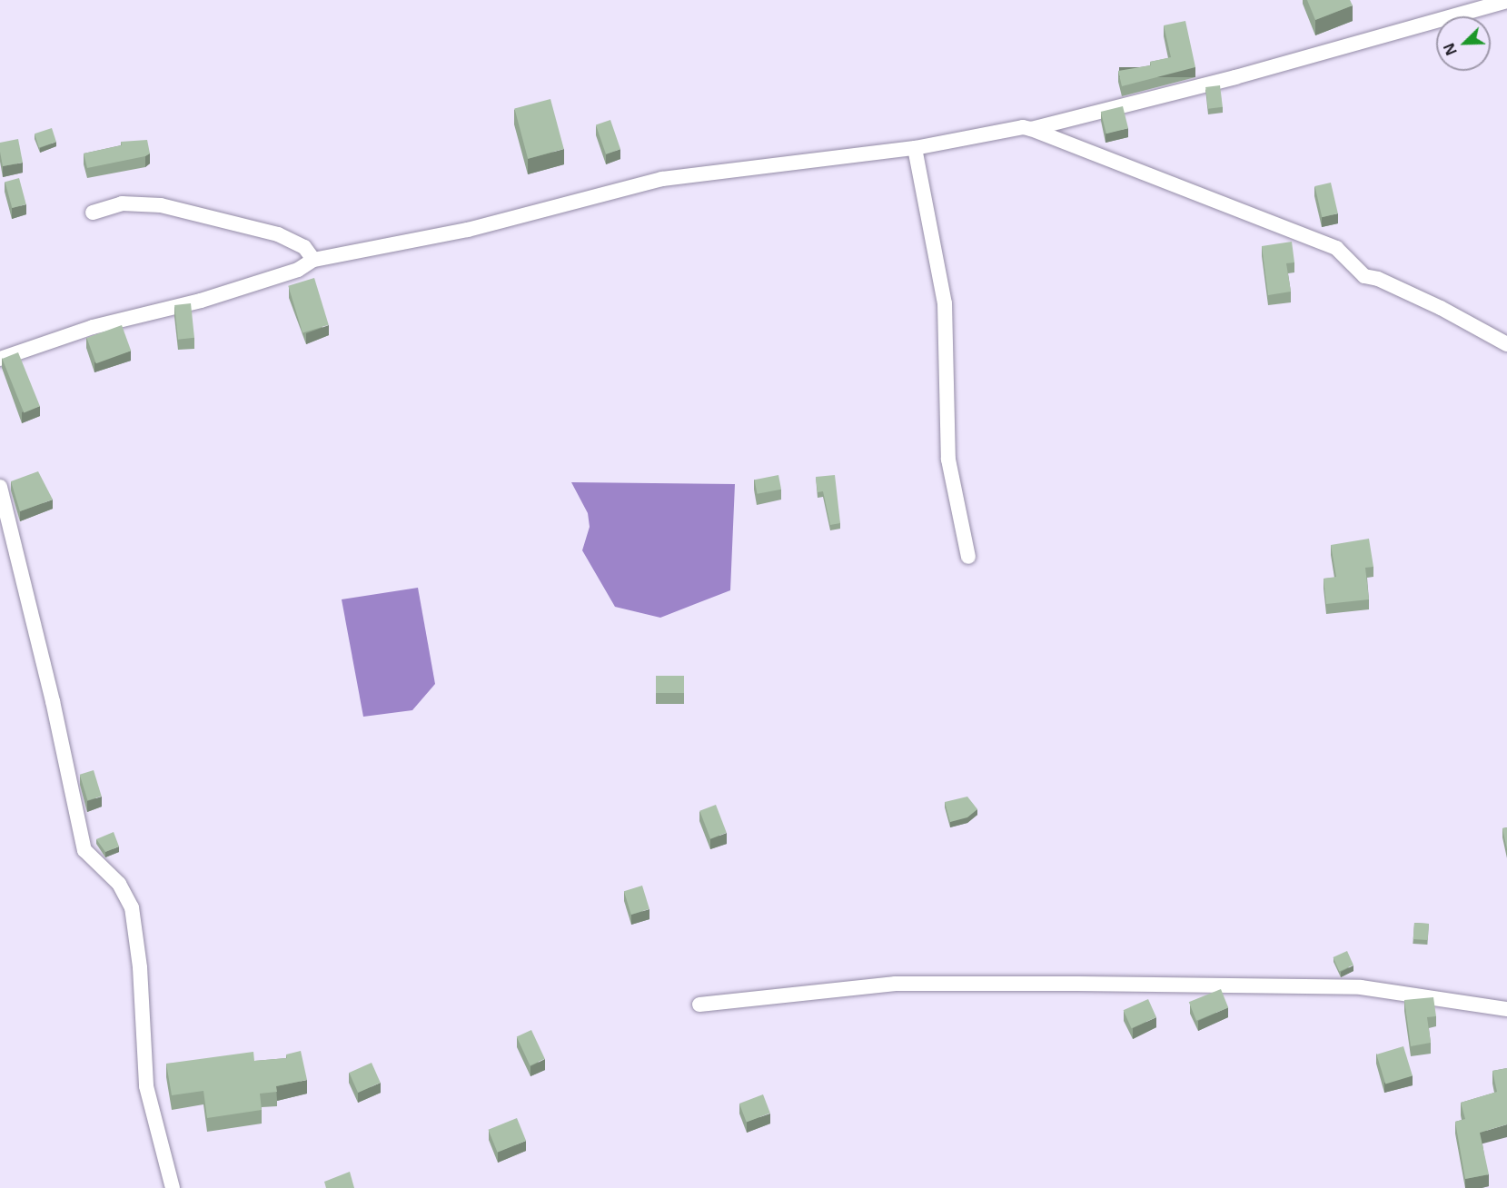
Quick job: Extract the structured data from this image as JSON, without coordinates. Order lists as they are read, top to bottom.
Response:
{
  "north": "bottom left"
}
